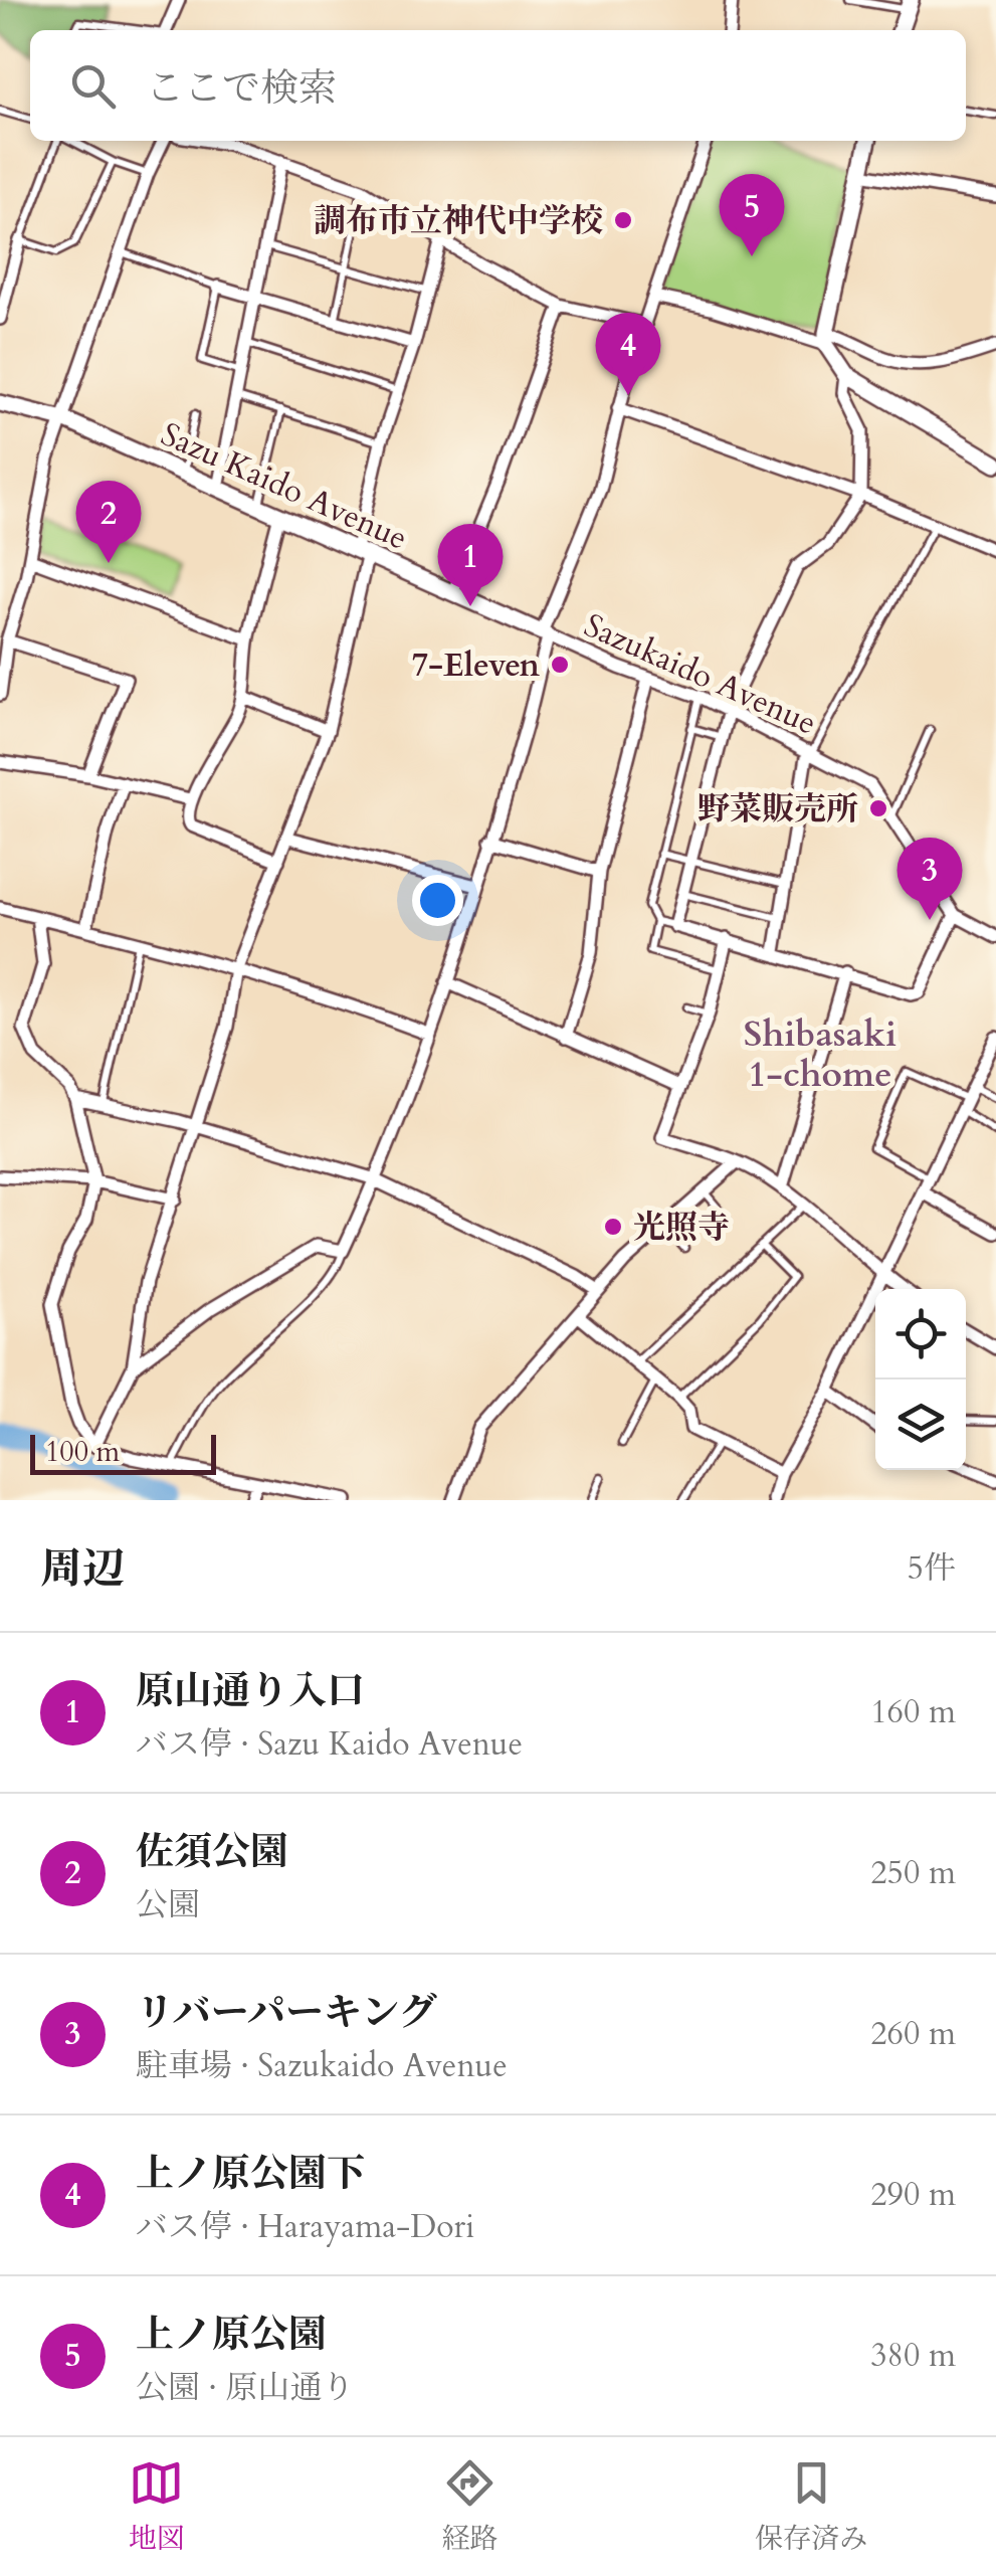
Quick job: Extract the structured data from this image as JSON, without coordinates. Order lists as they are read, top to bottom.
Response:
{
  "streets": {
    "street": ["Sazu Kaido Avenue", "Sazukaido Avenue"]
  },
  "crossings": [
    ["Sazu Kaido Avenue", "Sazukaido Avenue"]
  ],
  "districts": ["Shibasaki 1-chome"],
  "places": [
    "調布市立神代中学校",
    "7-Eleven",
    "野菜販売所",
    "光照寺"
  ],
  "scale_bar": "100 m",
  "page": {
    "search": "ここで検索",
    "pins": [
      "5",
      "4",
      "2",
      "1",
      "3"
    ],
    "scale": "100 m",
    "heading": ["周辺", "5件"],
    "list": [
      {
        "mark": "1",
        "name": "原山通り入口",
        "note": "バス停 · Sazu Kaido Avenue",
        "value": "160 m"
      },
      {
        "mark": "2",
        "name": "佐須公園",
        "note": "公園",
        "value": "250 m"
      },
      {
        "mark": "3",
        "name": "リバーパーキング",
        "note": "駐車場 · Sazukaido Avenue",
        "value": "260 m"
      },
      {
        "mark": "4",
        "name": "上ノ原公園下",
        "note": "バス停 · Harayama-Dori",
        "value": "290 m"
      },
      {
        "mark": "5",
        "name": "上ノ原公園",
        "note": "公園 · 原山通り",
        "value": "380 m"
      }
    ],
    "nav": ["地図", "経路", "保存済み"]
  }
}
